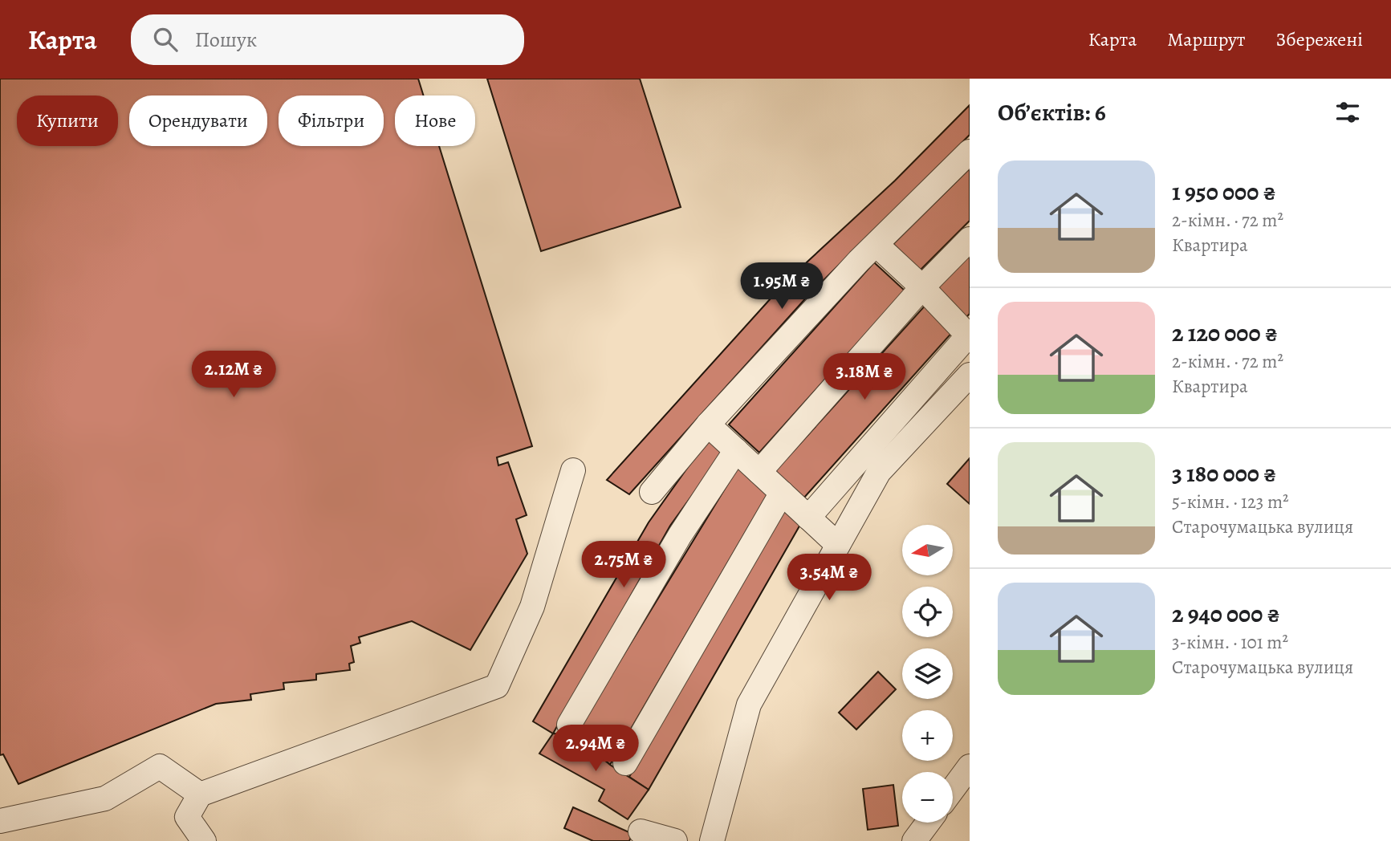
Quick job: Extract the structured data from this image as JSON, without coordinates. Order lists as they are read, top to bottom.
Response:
{
  "north": "left",
  "page": {
    "header": "Карта",
    "search": "Пошук",
    "nav": ["Карта", "Маршрут", "Збережені"],
    "heading": "Об’єктів: 6",
    "chip": [
      "Купити",
      "Орендувати",
      "Фільтри",
      "Нове"
    ],
    "list": [
      {
        "name": "1 950 000 ₴",
        "note": "2-кімн. · 72 m² · Квартира"
      },
      {
        "name": "2 120 000 ₴",
        "note": "2-кімн. · 72 m² · Квартира"
      },
      {
        "name": "3 180 000 ₴",
        "note": "5-кімн. · 123 m² · Старочумацька вулиця"
      },
      {
        "name": "2 940 000 ₴",
        "note": "3-кімн. · 101 m² · Старочумацька вулиця"
      }
    ],
    "price": [
      "1.95M ₴",
      "2.12M ₴",
      "3.18M ₴",
      "2.75M ₴",
      "3.54M ₴",
      "2.94M ₴"
    ],
    "map_buttons": ["+", "−"]
  }
}
